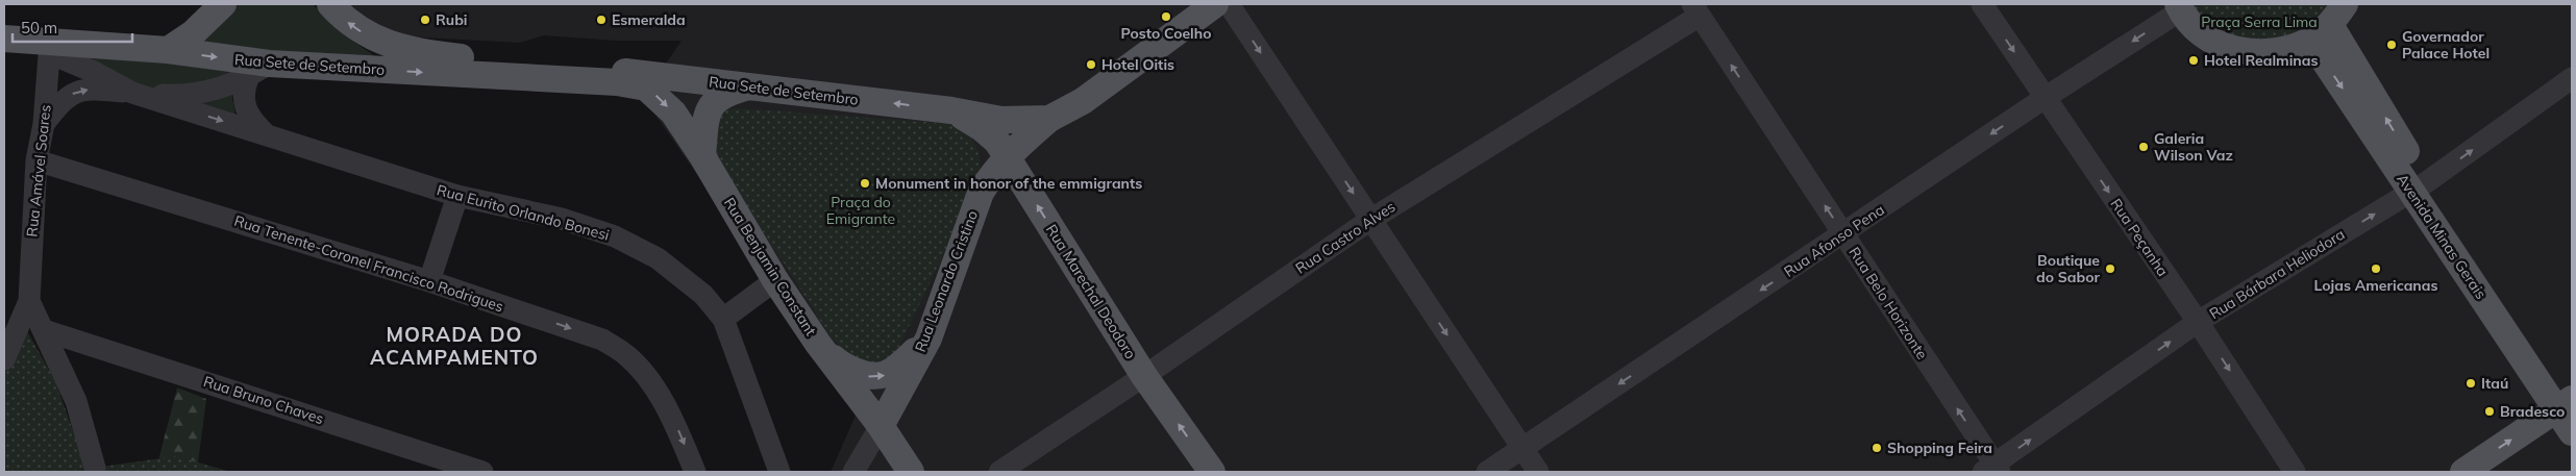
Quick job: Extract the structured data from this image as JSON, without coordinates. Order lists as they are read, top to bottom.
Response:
{
  "streets": {
    "main road": [
      "Rua Sete de Setembro",
      "Avenida Minas Gerais",
      "Rua Benjamin Constant",
      "Rua Leonardo Cristino",
      "Rua Marechal Deodoro"
    ],
    "street": [
      "Rua Amável Soares",
      "Rua Eurito Orlando Bonesi",
      "Rua Castro Alves",
      "Rua Peçanha",
      "Rua Afonso Pena",
      "Rua Tenente-Coronel Francisco Rodrigues",
      "Rua Bárbara Heliodora",
      "Rua Belo Horizonte",
      "Rua Bruno Chaves"
    ]
  },
  "crossings": [
    ["Rua Sete de Setembro", "Rua Amável Soares"],
    ["Rua Sete de Setembro", "Rua Eurito Orlando Bonesi"],
    ["Rua Sete de Setembro", "Rua Benjamin Constant"],
    ["Rua Amável Soares", "Rua Eurito Orlando Bonesi"],
    ["Rua Amável Soares", "Rua Tenente-Coronel Francisco Rodrigues"],
    ["Rua Amável Soares", "Rua Bruno Chaves"],
    ["Avenida Minas Gerais", "Rua Bárbara Heliodora"],
    ["Rua Castro Alves", "Rua Marechal Deodoro"],
    ["Rua Castro Alves", "Rua Belo Horizonte"],
    ["Rua Peçanha", "Rua Afonso Pena"],
    ["Rua Peçanha", "Rua Bárbara Heliodora"],
    ["Rua Afonso Pena", "Rua Belo Horizonte"],
    ["Rua Benjamin Constant", "Rua Leonardo Cristino"],
    ["Rua Bárbara Heliodora", "Rua Belo Horizonte"],
    ["Rua Leonardo Cristino", "Rua Marechal Deodoro"]
  ],
  "one_way": [
    "Rua Peçanha",
    "Rua Afonso Pena",
    "Rua Tenente-Coronel Francisco Rodrigues",
    "Rua Bárbara Heliodora",
    "Rua Marechal Deodoro",
    "Rua Belo Horizonte"
  ],
  "districts": ["MORADA DO ACAMPAMENTO"],
  "parks": ["Praça Serra Lima", "Praça do Emigrante"],
  "places": [
    "Posto Coelho",
    "Rubi",
    "Esmeralda",
    "Governador Palace Hotel",
    "Hotel Realminas",
    "Hotel Oitis",
    "Galeria Wilson Vaz",
    "Monument in honor of the emmigrants",
    "Boutique do Sabor",
    "Lojas Americanas",
    "Itaú",
    "Bradesco",
    "Shopping Feira"
  ],
  "scale_bar": "50 m"
}
